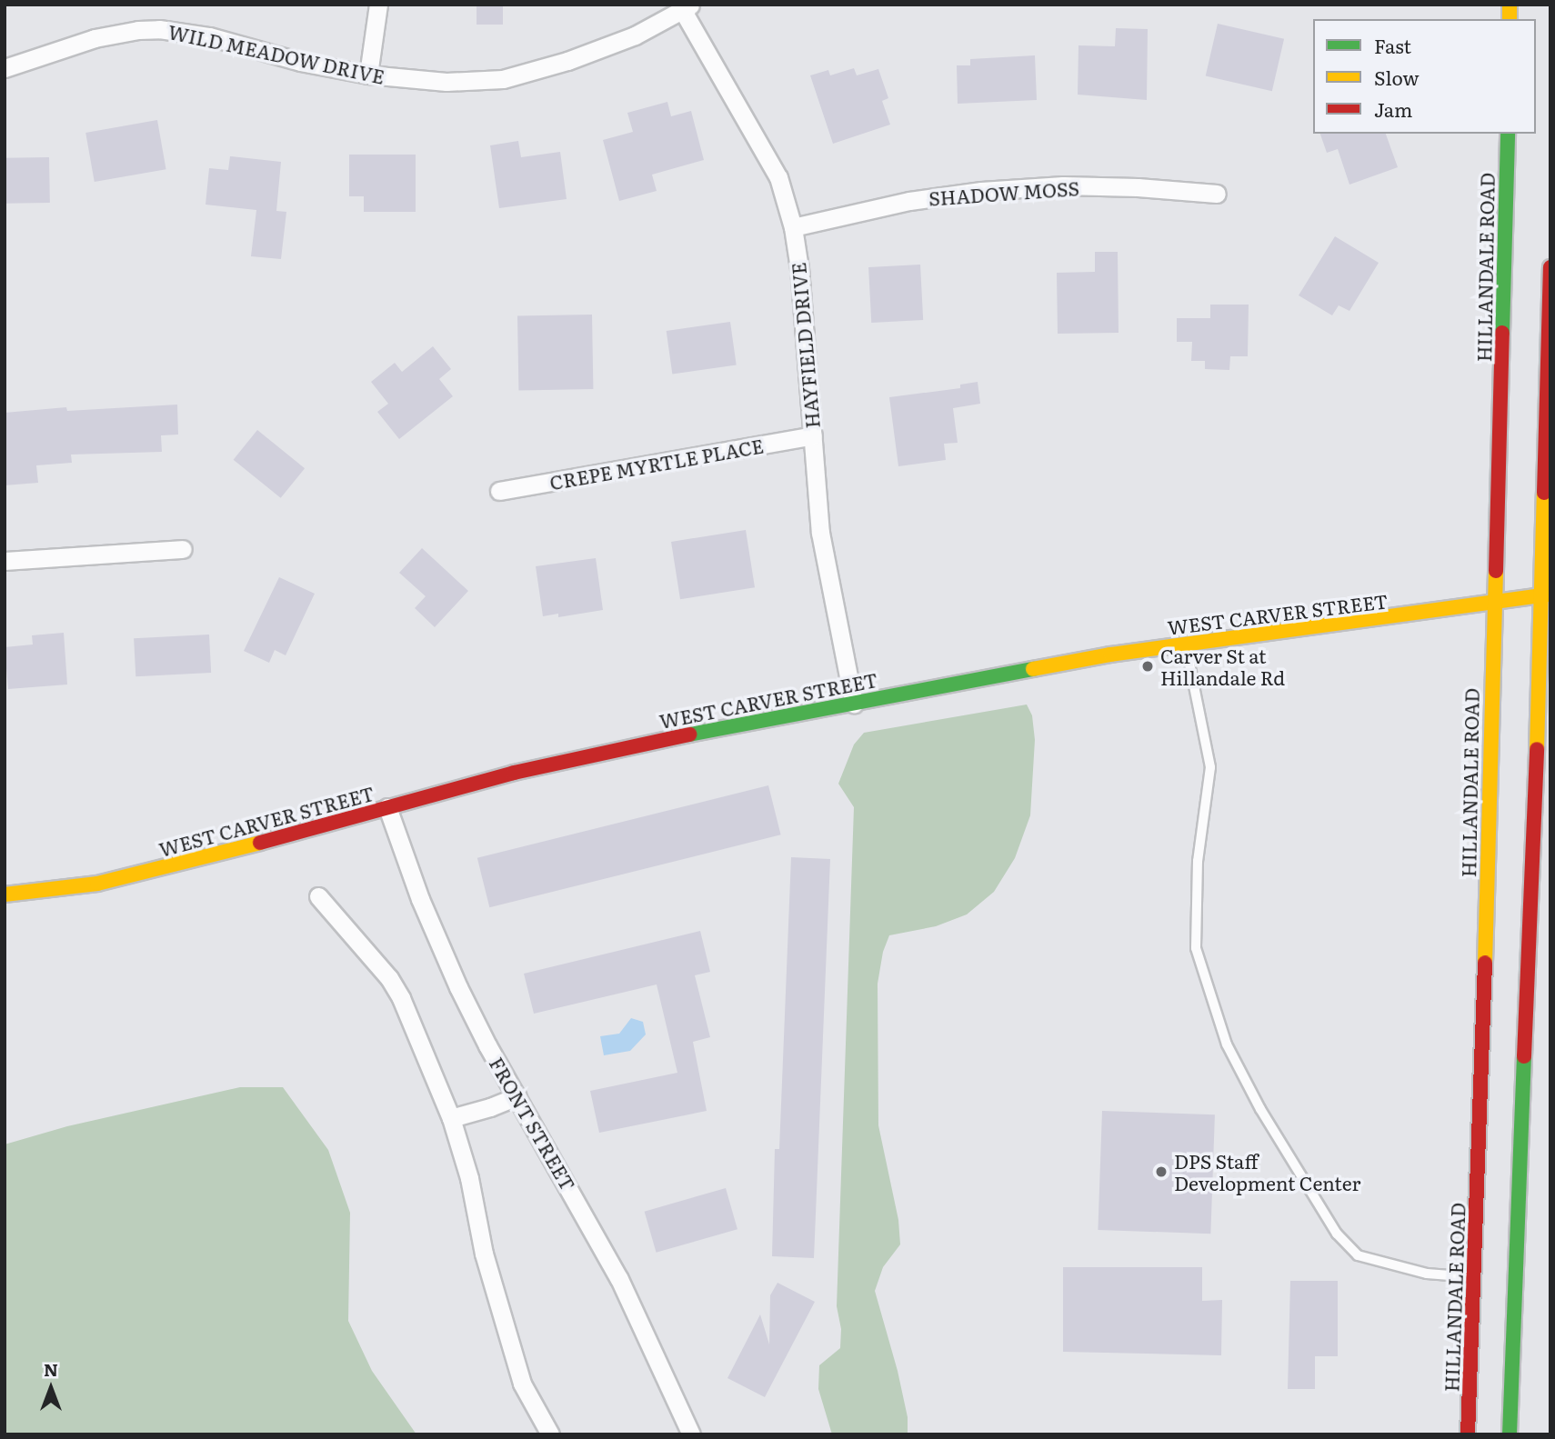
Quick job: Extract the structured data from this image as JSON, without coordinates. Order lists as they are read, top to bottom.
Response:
{
  "streets": {
    "street": [
      "WILD MEADOW DRIVE",
      "SHADOW MOSS",
      "HILLANDALE ROAD",
      "HAYFIELD DRIVE",
      "CREPE MYRTLE PLACE",
      "WEST CARVER STREET",
      "FRONT STREET"
    ]
  },
  "crossings": [
    ["WILD MEADOW DRIVE", "HAYFIELD DRIVE"],
    ["SHADOW MOSS", "HAYFIELD DRIVE"],
    ["HILLANDALE ROAD", "WEST CARVER STREET"],
    ["HAYFIELD DRIVE", "CREPE MYRTLE PLACE"],
    ["HAYFIELD DRIVE", "WEST CARVER STREET"],
    ["WEST CARVER STREET", "FRONT STREET"]
  ],
  "places": ["Carver St at Hillandale Rd", "DPS Staff Development Center"],
  "legend": ["Fast", "Slow", "Jam"],
  "north": "top"
}
